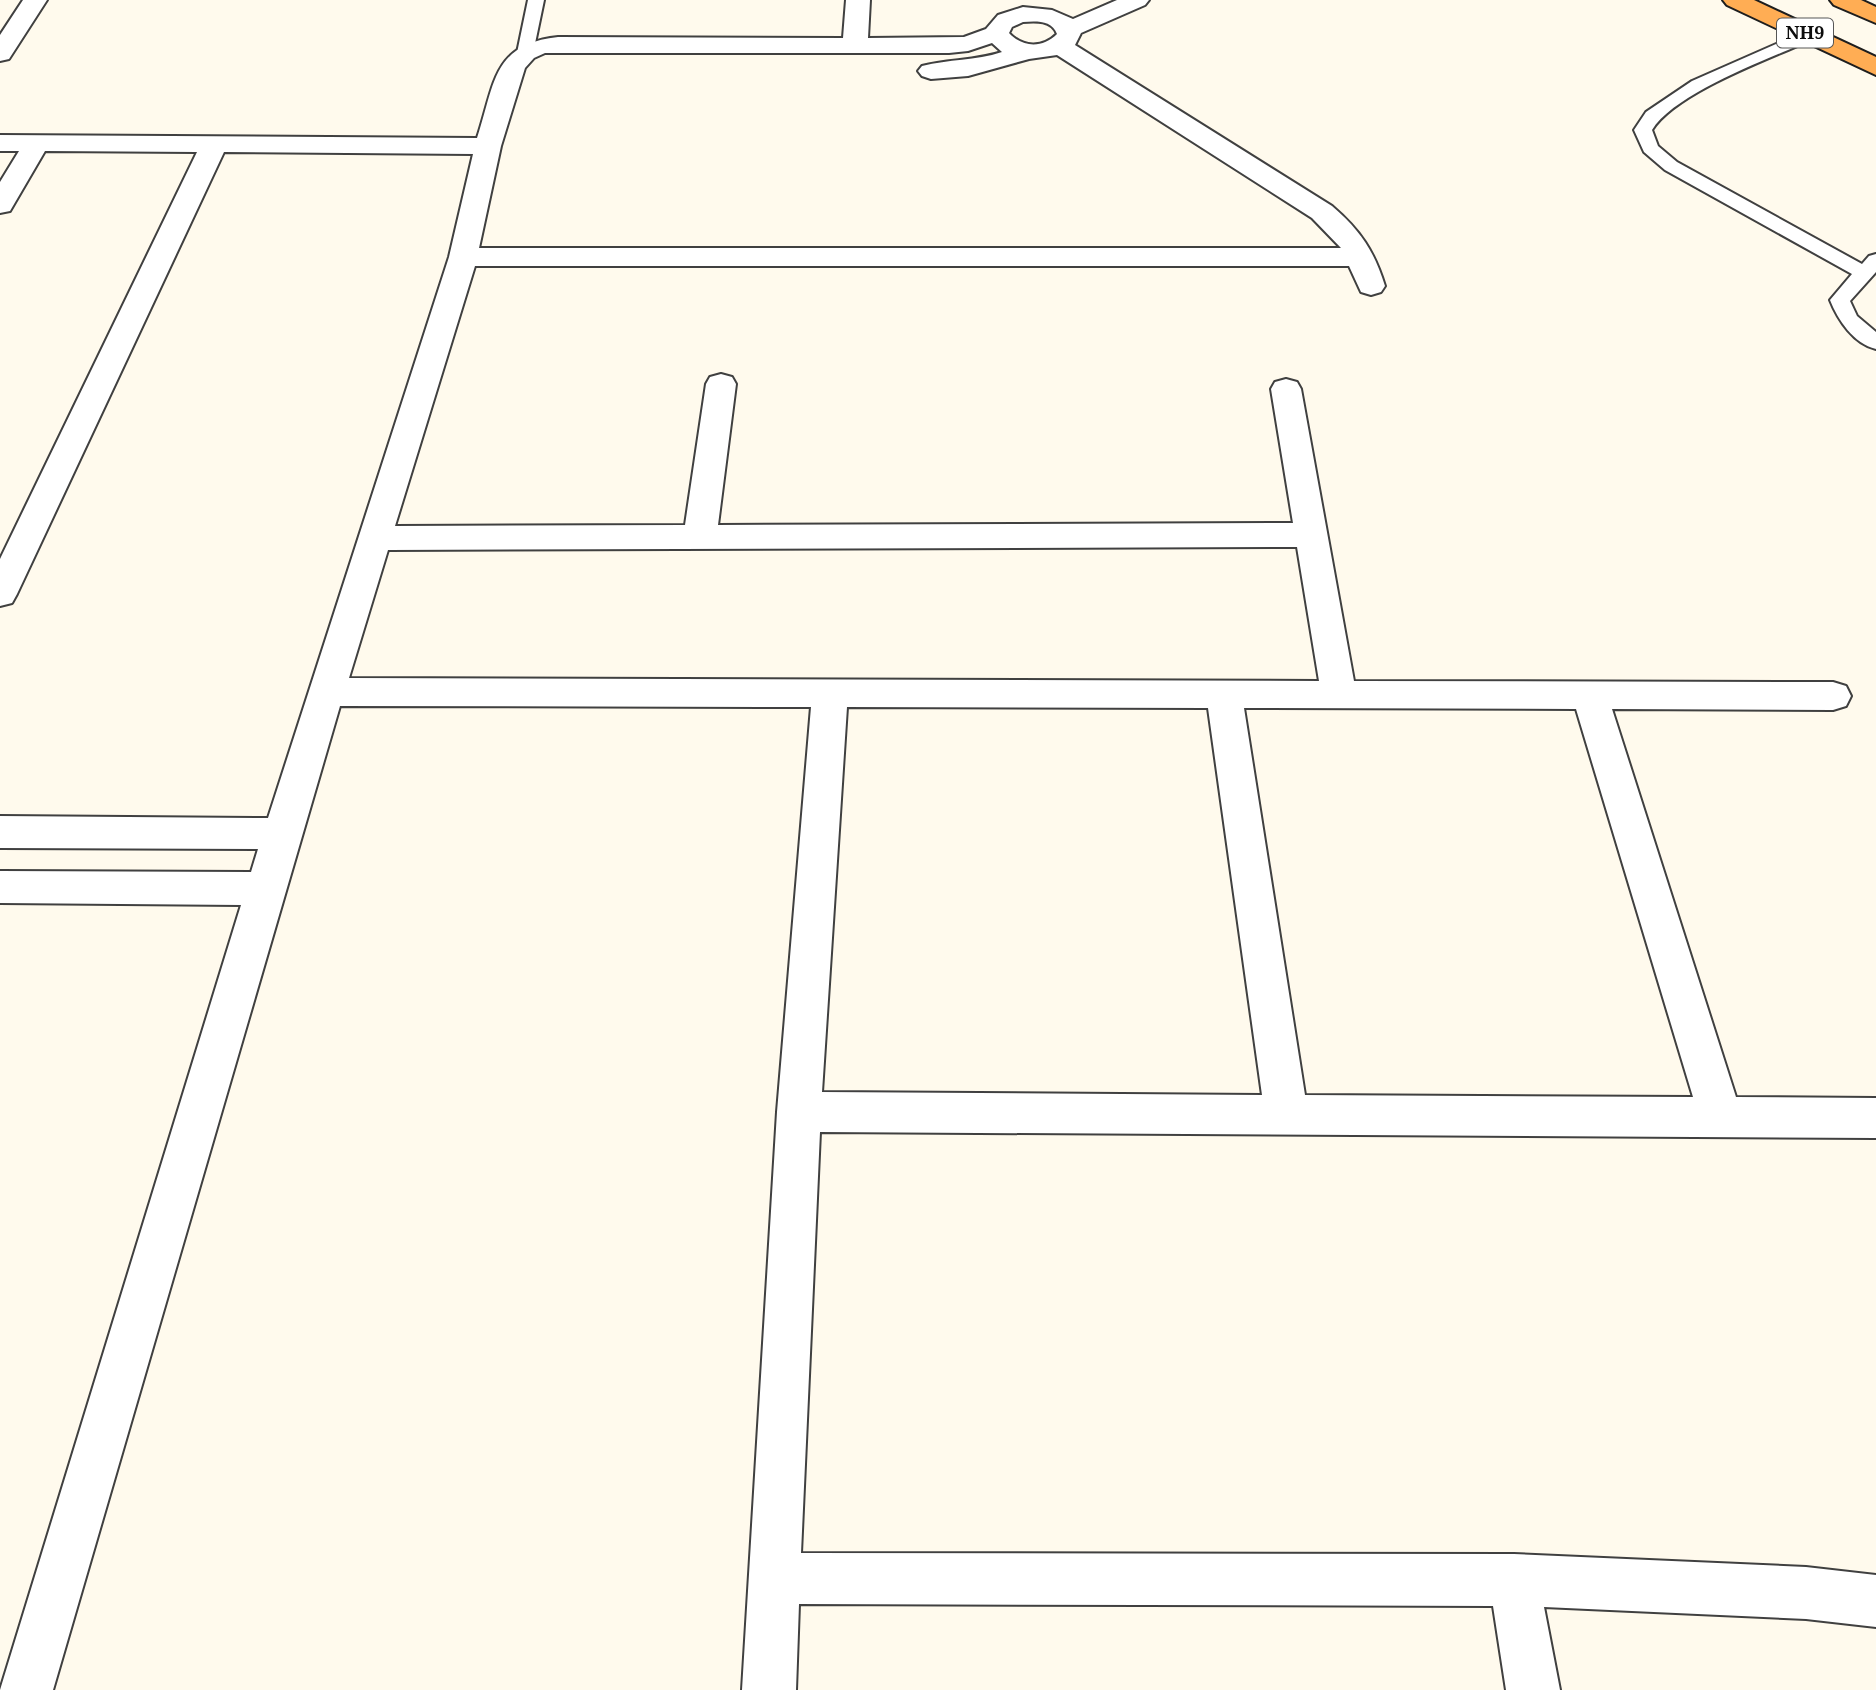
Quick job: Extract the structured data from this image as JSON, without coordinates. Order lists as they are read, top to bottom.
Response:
{
  "streets": {
    "highway": ["NH9"]
  }
}
